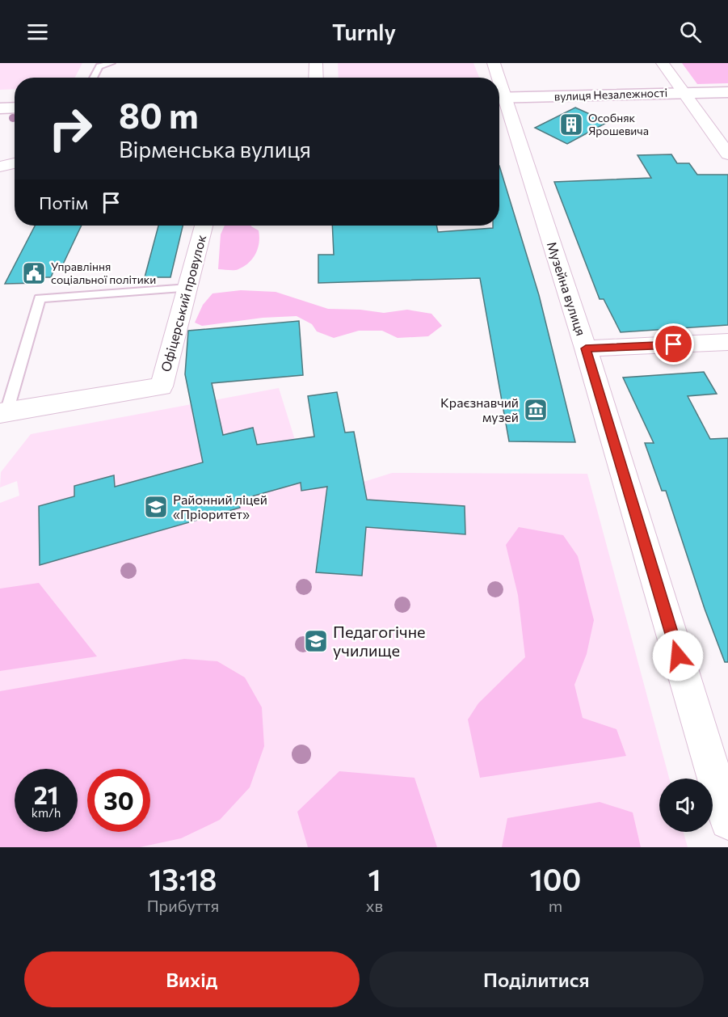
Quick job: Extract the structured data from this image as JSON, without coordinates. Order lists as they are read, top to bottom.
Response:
{
  "streets": {
    "street": ["вулиця Незалежності", "Музейна вулиця", "Офіцерський провулок"]
  },
  "crossings": [
    ["вулиця Незалежності", "Музейна вулиця"]
  ],
  "places": {
    "building": ["Особняк Ярошевича"],
    "public building": ["Управління соціальної політики"],
    "museum": ["Краєзнавчий музей"],
    "school or university": ["Районний ліцей «Пріоритет»", "Педагогічне училище"]
  },
  "page": {
    "header": "Turnly",
    "turn": ["80 m", "Вірменська вулиця"],
    "then": "Потім",
    "speed": "21 km/h",
    "limit": "30",
    "eta": [
      "13:18",
      "Прибуття",
      "1",
      "хв",
      "100",
      "m"
    ],
    "buttons": ["Вихід", "Поділитися"]
  }
}
